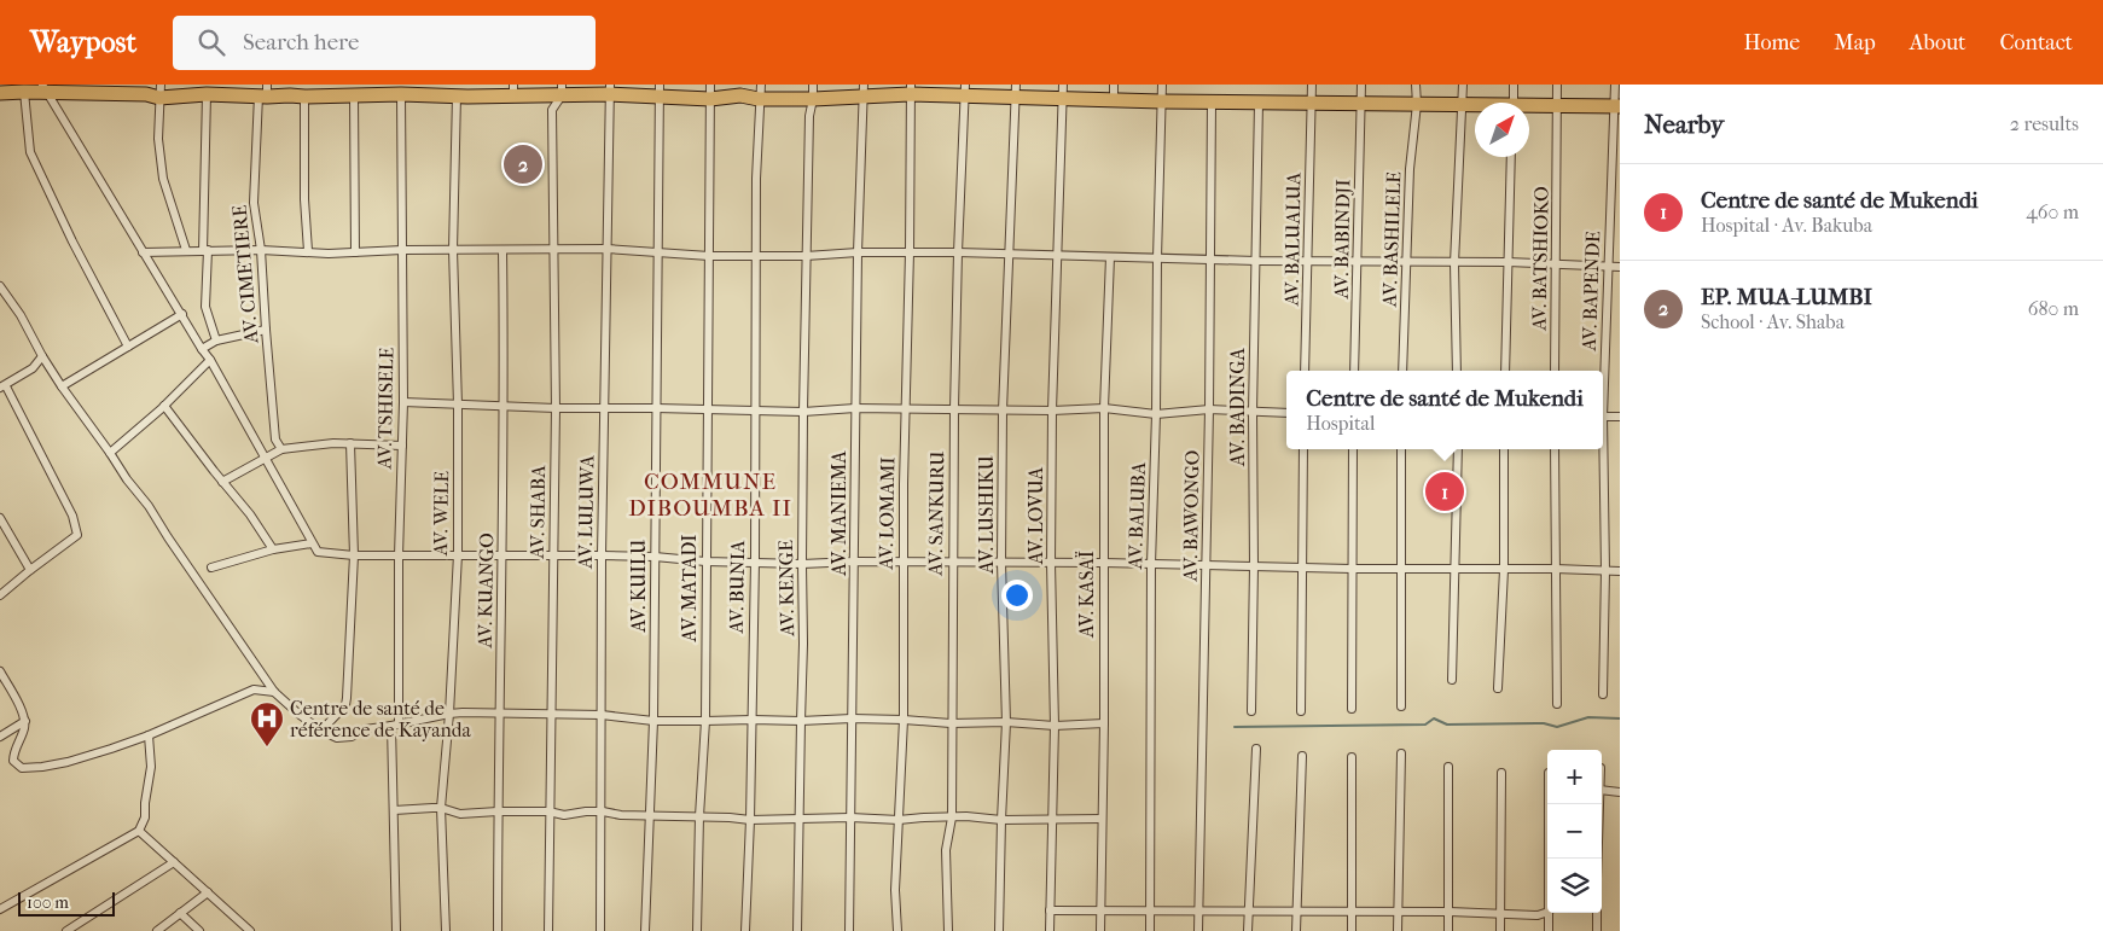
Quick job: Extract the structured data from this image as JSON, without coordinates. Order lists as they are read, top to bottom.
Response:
{
  "streets": {
    "street": [
      "AV. BALUALUA",
      "AV. BABINDJI",
      "AV. BASHILELE",
      "AV. BATSHIOKO",
      "AV. CIMETIERE",
      "AV. BAPENDE",
      "AV. BADINGA",
      "AV. TSHISELE",
      "AV. SHABA",
      "AV. LULUWA",
      "AV. WELE",
      "AV. MANIEMA",
      "AV. LOMAMI",
      "AV. SANKURU",
      "AV. LUSHIKU",
      "AV. LOVUA",
      "AV. BALUBA",
      "AV. BAWONGO",
      "AV. KUILU",
      "AV. BUNIA",
      "AV. MATADI",
      "AV. KENGE",
      "AV. KUANGO",
      "AV. KASAÏ"
    ]
  },
  "districts": ["COMMUNE DIBOUMBA II"],
  "places": {
    "hospital": ["Centre de santé de référence de Kayanda"]
  },
  "scale_bar": "100 m",
  "north": "top right",
  "page": {
    "header": "Waypost",
    "search": "Search here",
    "nav": [
      "Home",
      "Map",
      "About",
      "Contact"
    ],
    "heading": ["Nearby", "2 results"],
    "pins": ["2", "1"],
    "list": [
      {
        "mark": "1",
        "name": "Centre de santé de Mukendi",
        "note": "Hospital · Av. Bakuba",
        "value": "460 m"
      },
      {
        "mark": "2",
        "name": "EP. MUA-LUMBI",
        "note": "School · Av. Shaba",
        "value": "680 m"
      }
    ],
    "popup": ["Centre de santé de Mukendi", "Hospital"],
    "map_buttons": ["+", "−"],
    "scale": "100 m"
  }
}
